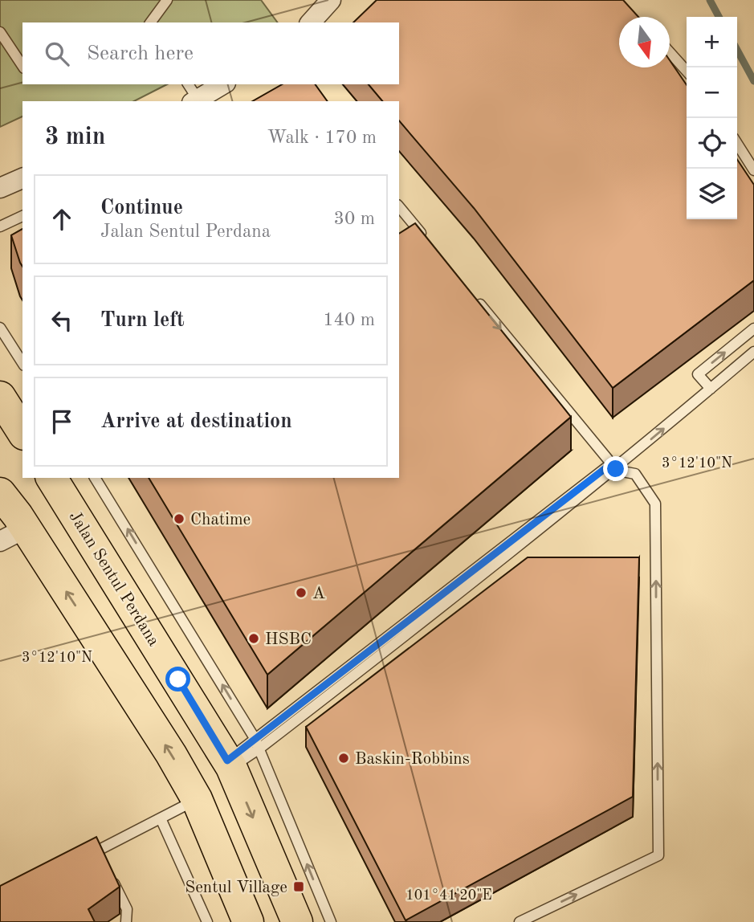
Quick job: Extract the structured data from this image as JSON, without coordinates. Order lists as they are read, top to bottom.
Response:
{
  "streets": {
    "main road": ["Jalan Sentul Perdana"]
  },
  "places": {
    "other": [
      "Chatime",
      "A",
      "HSBC",
      "Baskin-Robbins"
    ],
    "transit": ["Sentul Village"]
  },
  "north": "bottom",
  "page": {
    "map_buttons": ["+", "−"],
    "search": "Search here",
    "heading": ["3 min", "Walk · 170 m"],
    "list": [
      ["Continue", "Jalan Sentul Perdana", "30 m"],
      ["Turn left", "140 m"],
      "Arrive at destination"
    ]
  },
  "coordinates": ["3°12'10\"N", "101°41'20\"E"]
}
